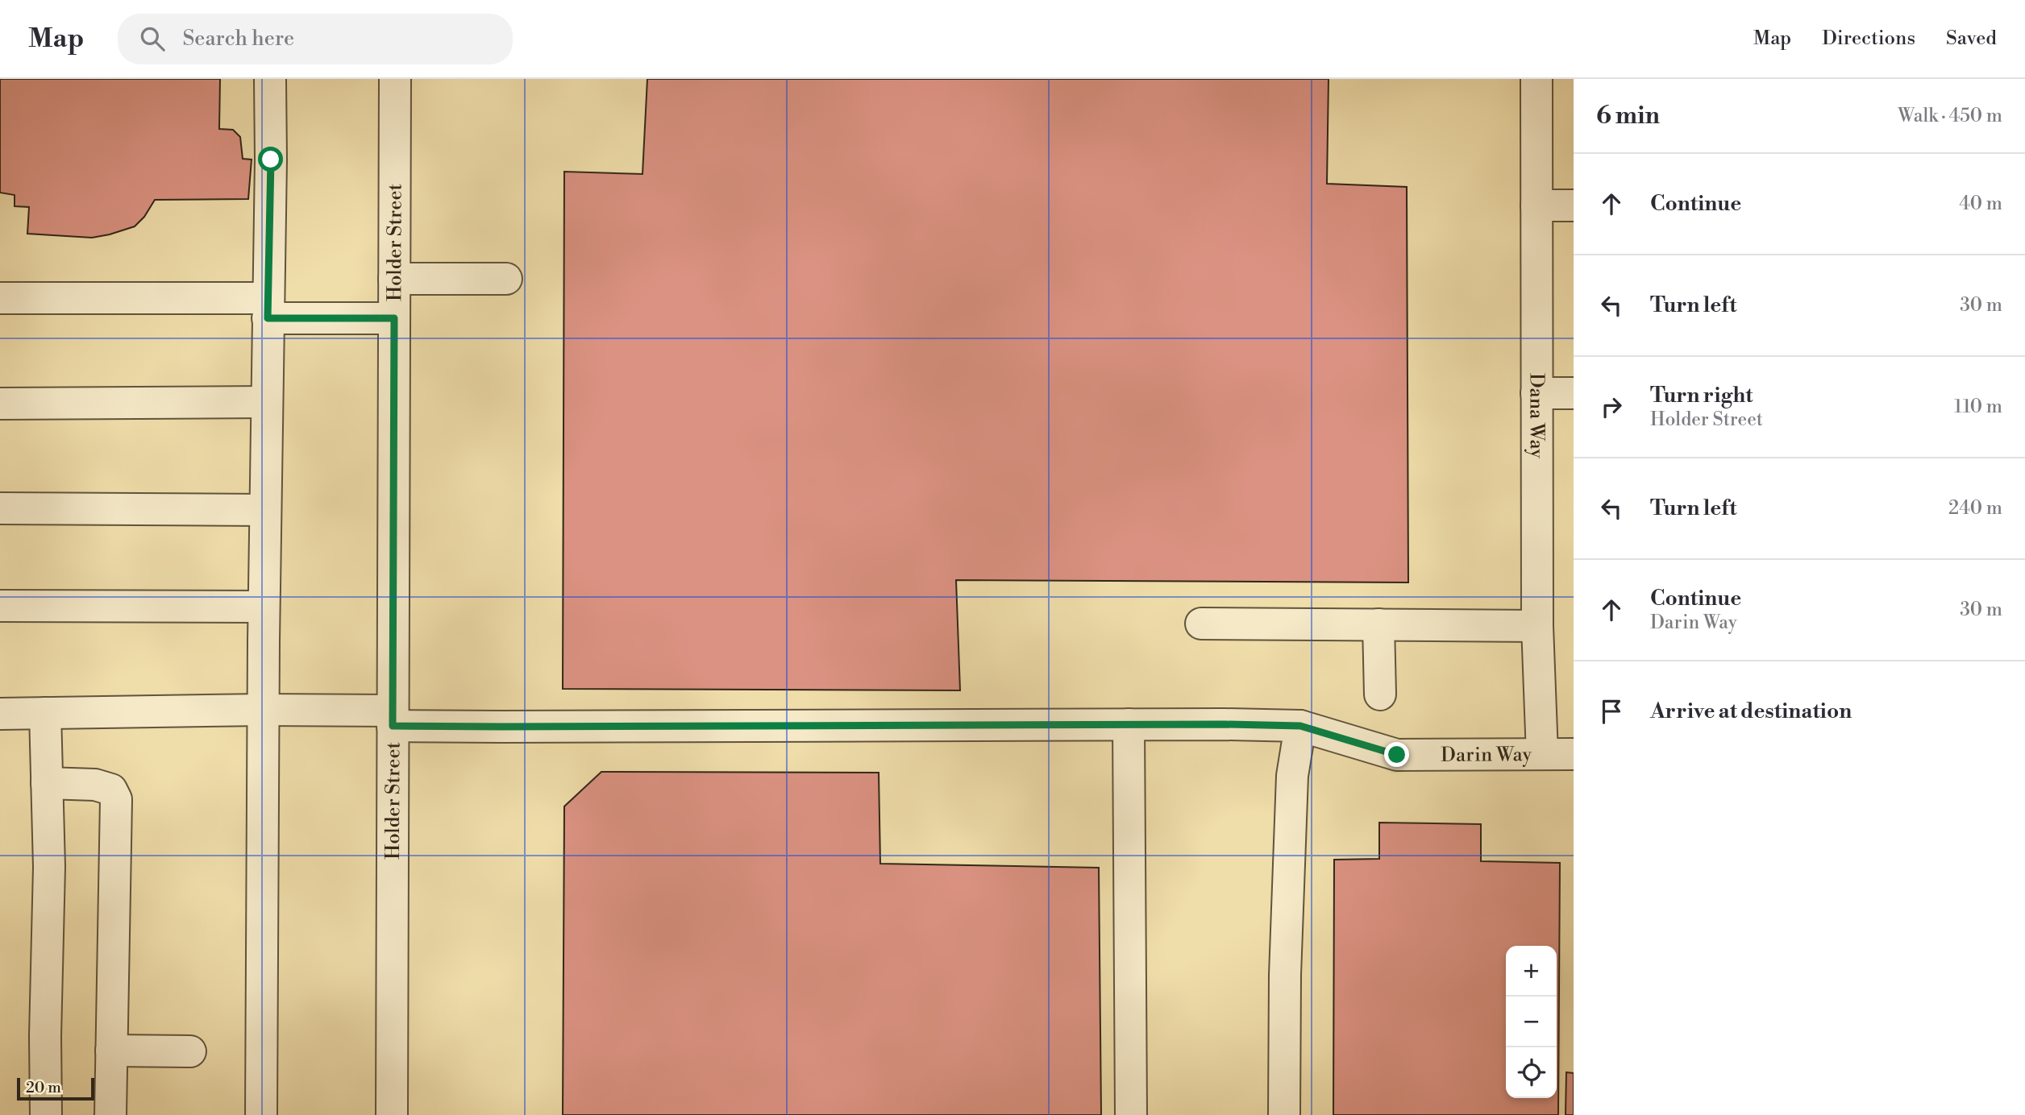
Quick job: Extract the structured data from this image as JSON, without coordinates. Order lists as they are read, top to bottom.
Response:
{
  "streets": {
    "street": ["Holder Street", "Dana Way", "Darin Way"]
  },
  "crossings": [
    ["Holder Street", "Darin Way"],
    ["Dana Way", "Darin Way"]
  ],
  "scale_bar": "20 m",
  "page": {
    "header": "Map",
    "search": "Search here",
    "nav": ["Map", "Directions", "Saved"],
    "heading": ["6 min", "Walk · 450 m"],
    "list": [
      ["Continue", "40 m"],
      ["Turn left", "30 m"],
      ["Turn right", "Holder Street", "110 m"],
      ["Turn left", "240 m"],
      ["Continue", "Darin Way", "30 m"],
      "Arrive at destination"
    ],
    "map_buttons": ["+", "−"],
    "scale": "20 m"
  }
}
